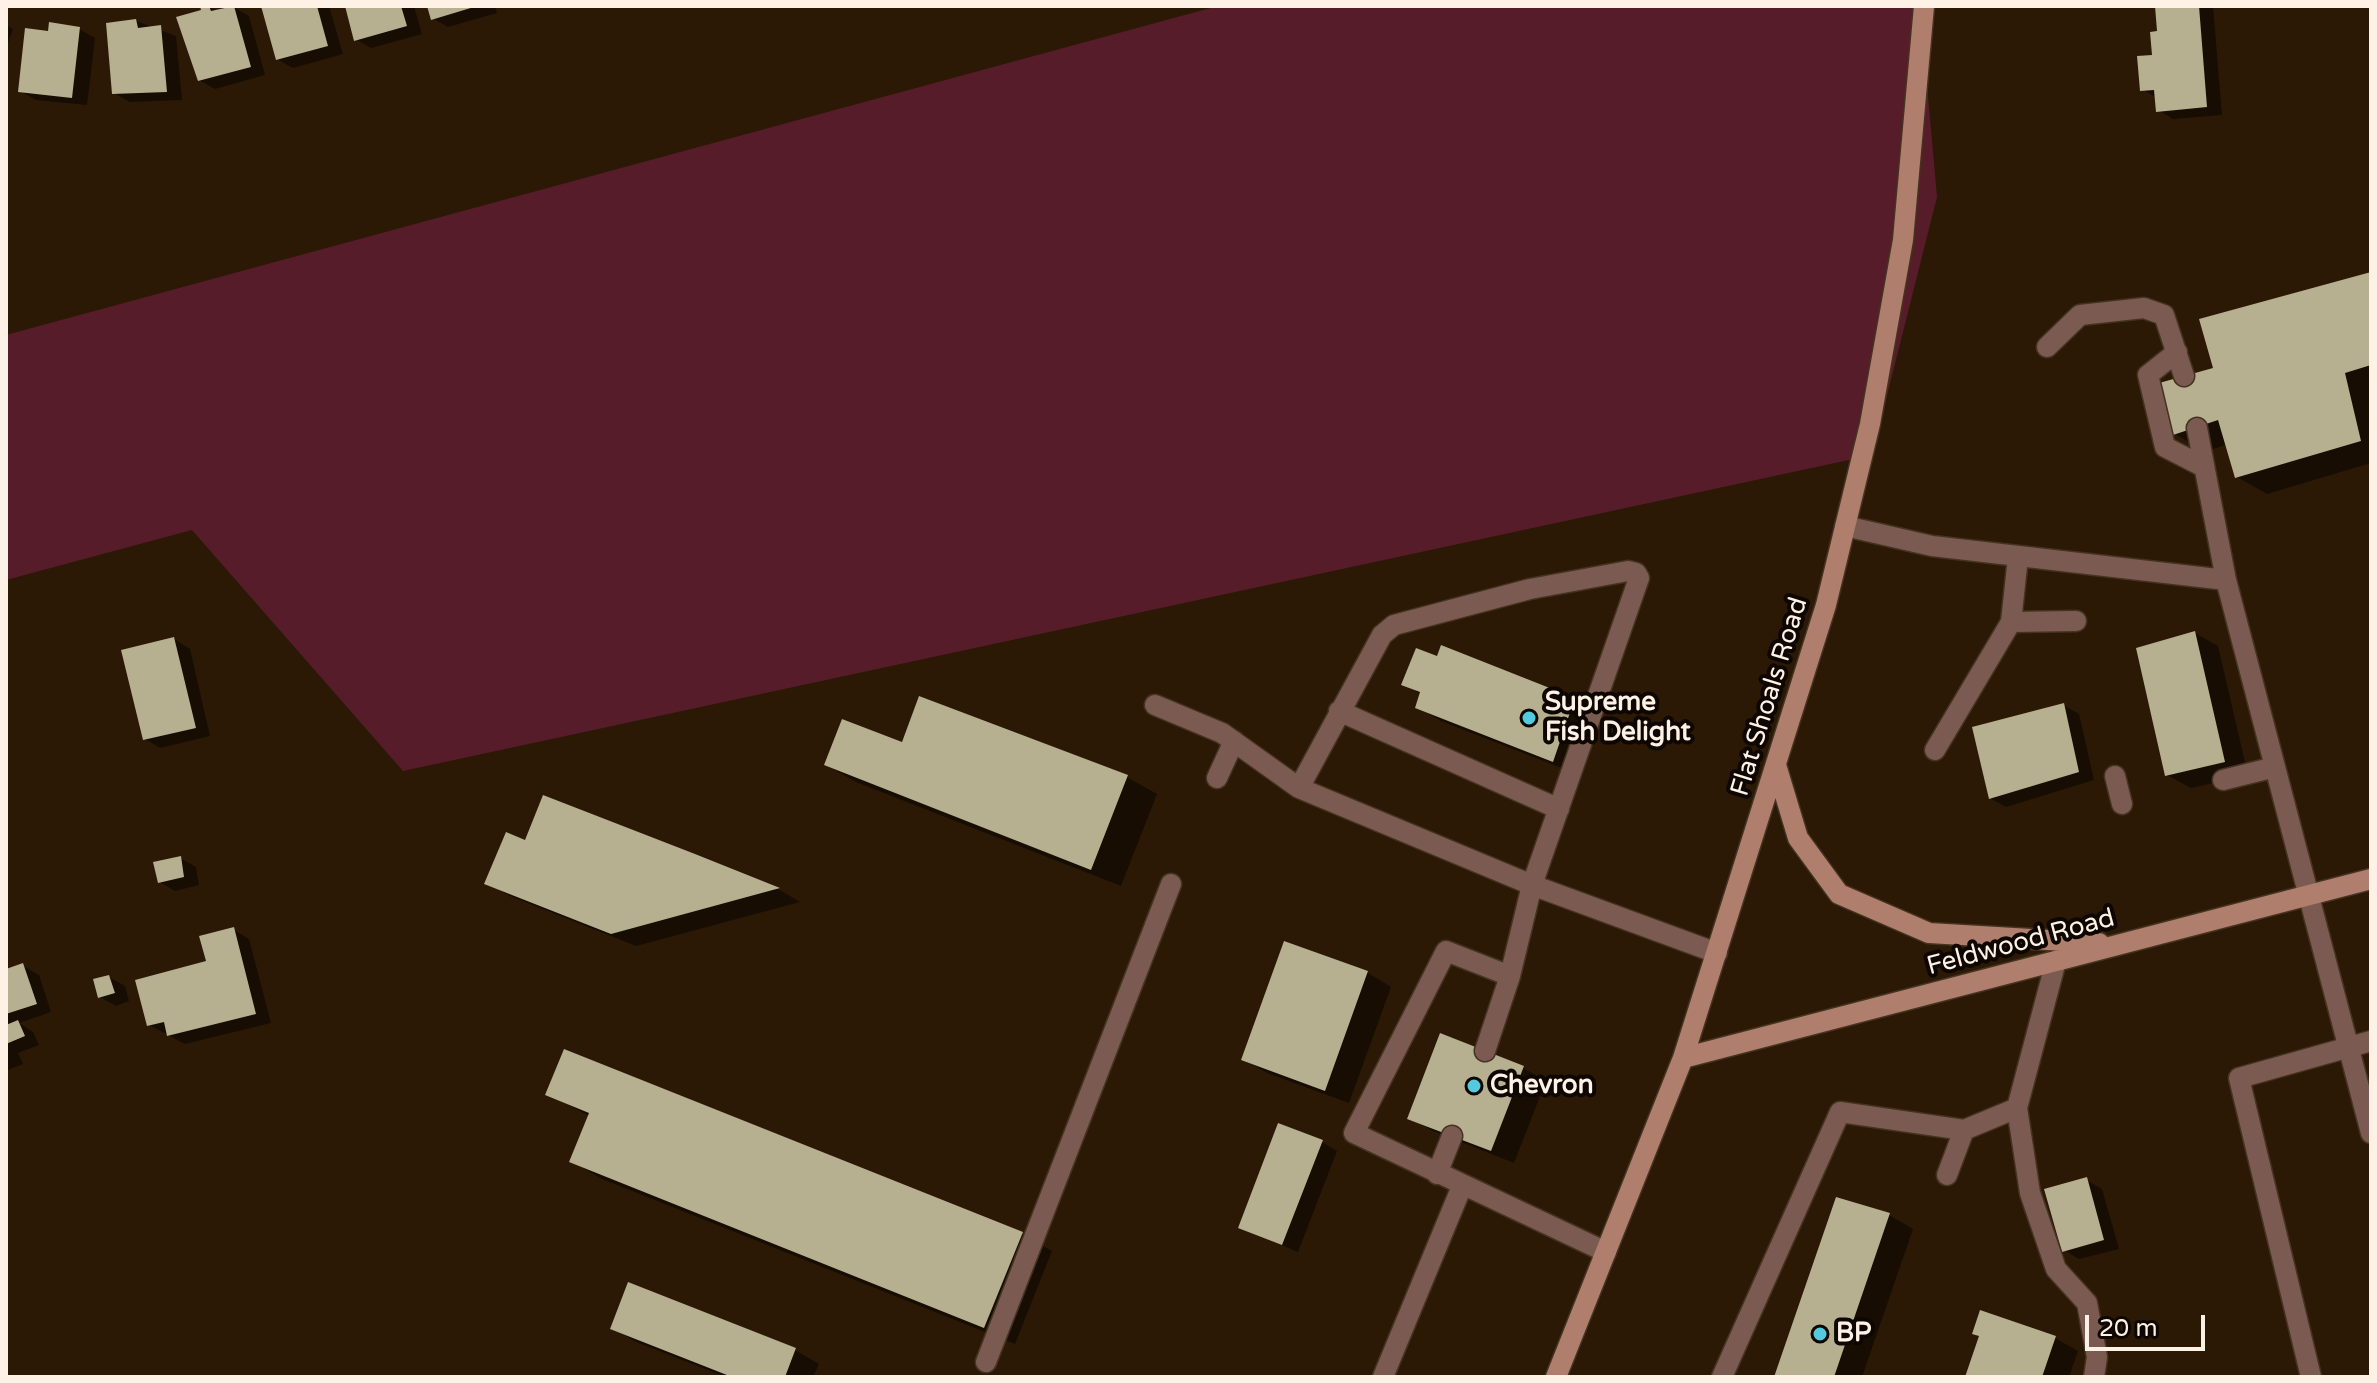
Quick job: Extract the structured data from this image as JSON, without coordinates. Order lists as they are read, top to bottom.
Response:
{
  "streets": {
    "street": ["Flat Shoals Road", "Feldwood Road"]
  },
  "crossings": [
    ["Flat Shoals Road", "Feldwood Road"]
  ],
  "places": ["Supreme Fish Delight", "Chevron", "BP"],
  "scale_bar": "20 m"
}
